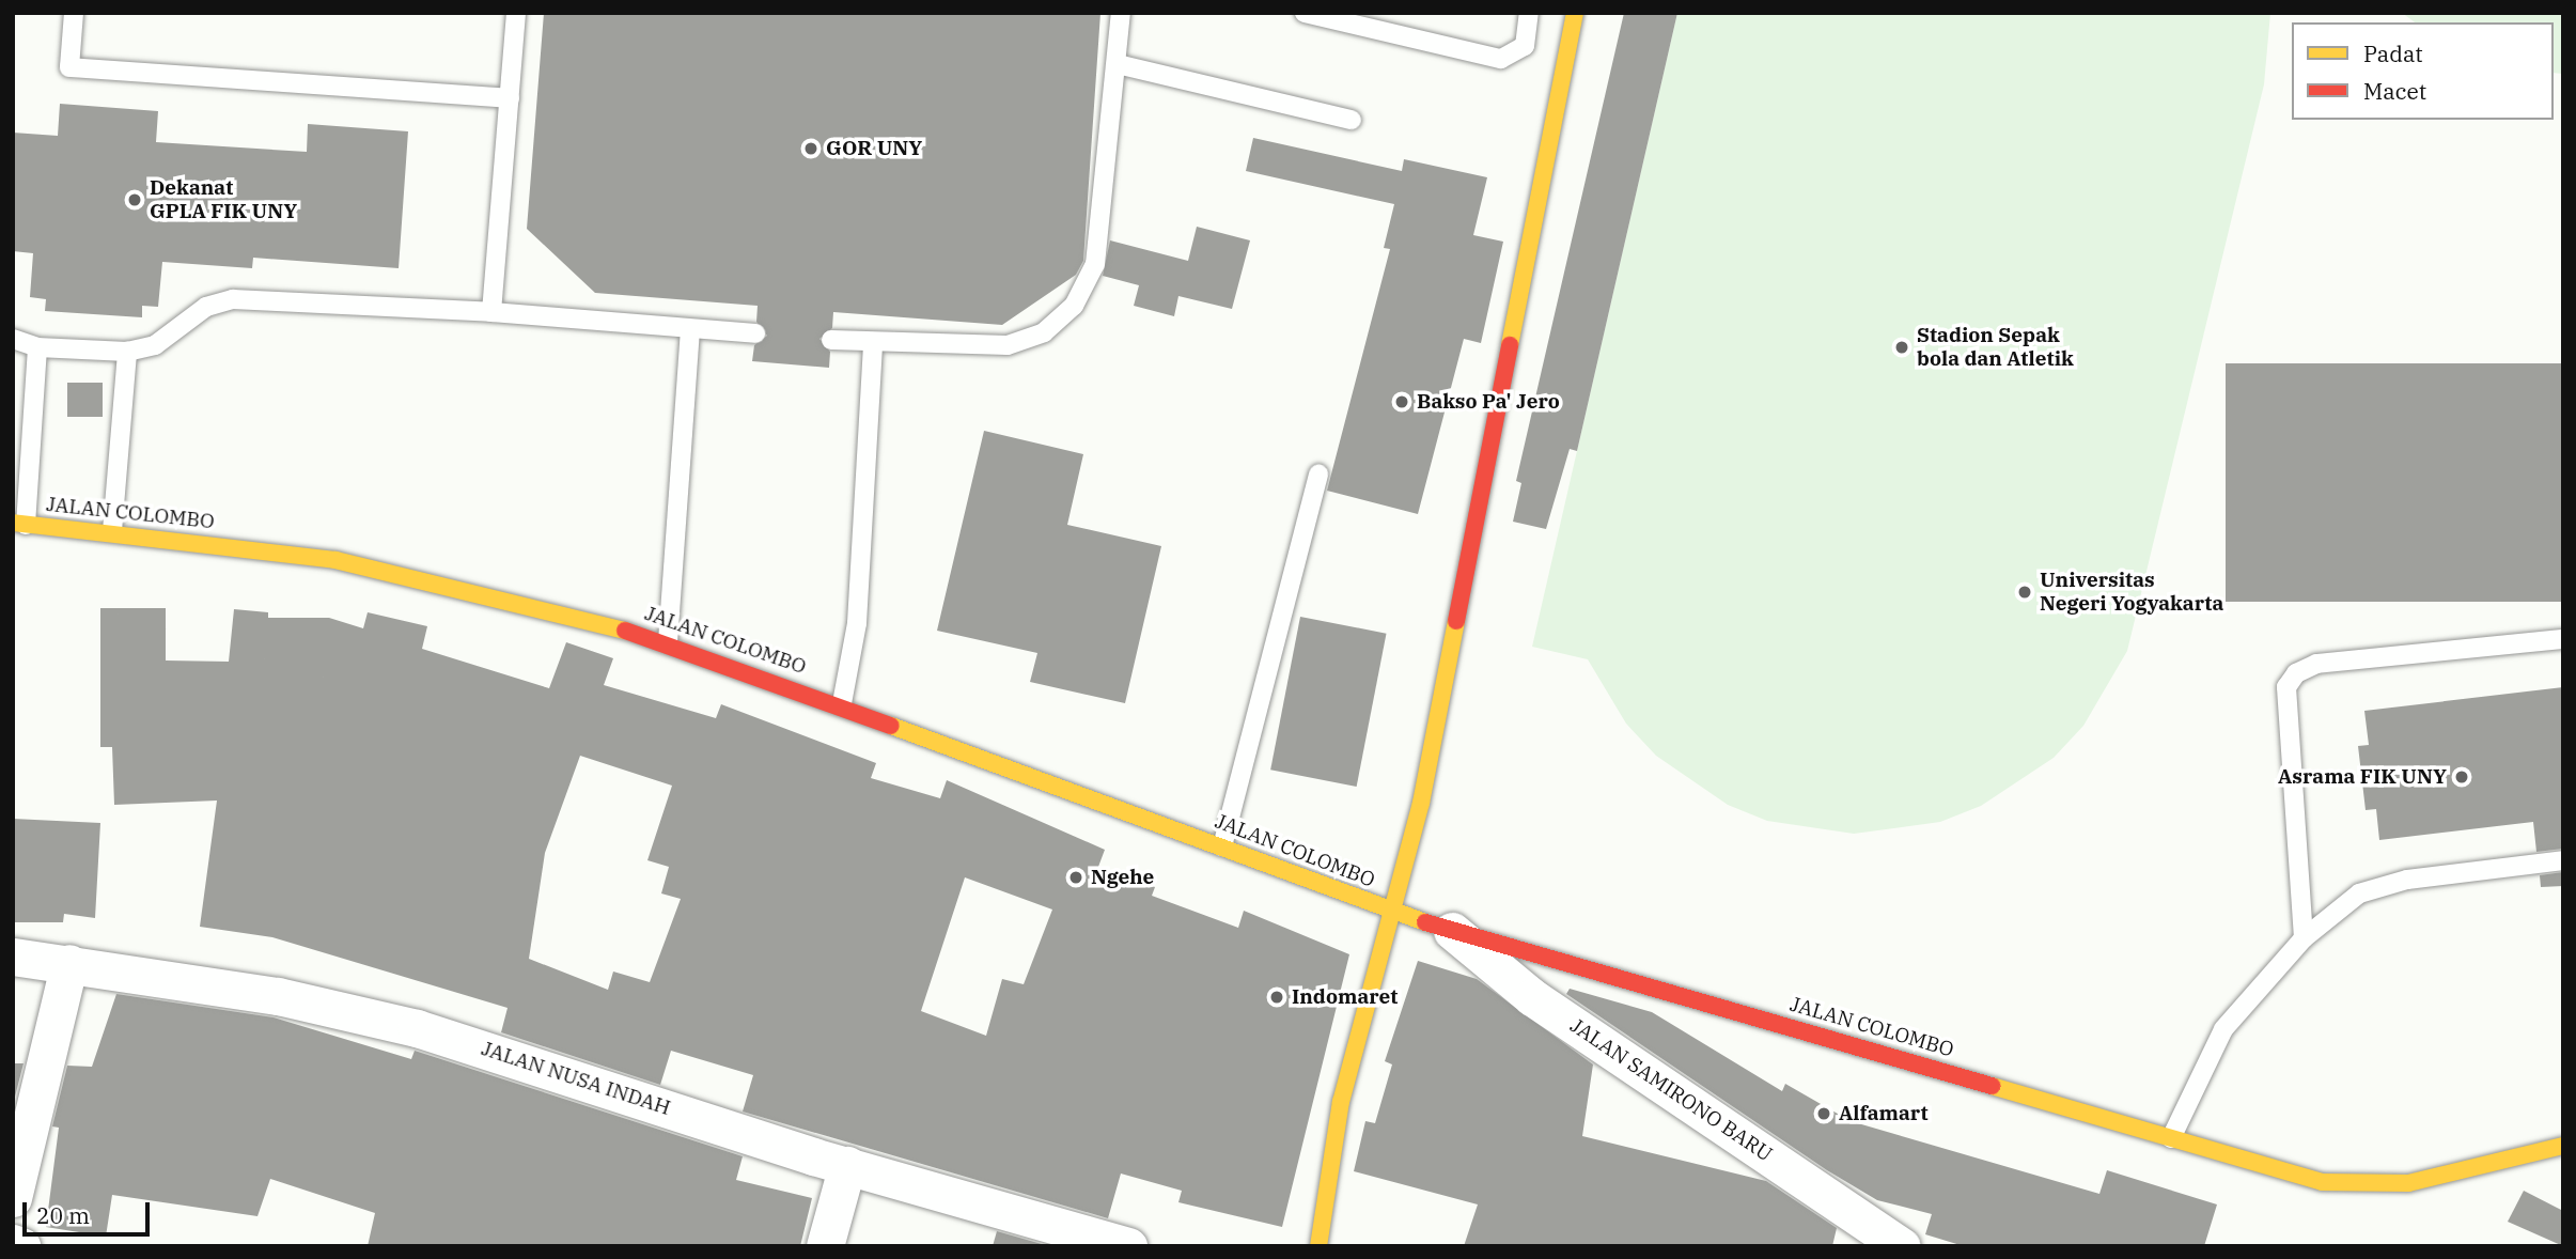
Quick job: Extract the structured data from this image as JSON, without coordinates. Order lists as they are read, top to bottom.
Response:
{
  "streets": {
    "main road": ["JALAN COLOMBO"],
    "street": ["JALAN NUSA INDAH", "JALAN SAMIRONO BARU"]
  },
  "crossings": [
    ["JALAN COLOMBO", "JALAN SAMIRONO BARU"]
  ],
  "places": [
    "GOR UNY",
    "Dekanat GPLA FIK UNY",
    "Stadion Sepak bola dan Atletik",
    "Bakso Pa' Jero",
    "Universitas Negeri Yogyakarta",
    "Asrama FIK UNY",
    "Ngehe",
    "Indomaret",
    "Alfamart"
  ],
  "legend": ["Padat", "Macet"],
  "scale_bar": "20 m"
}
